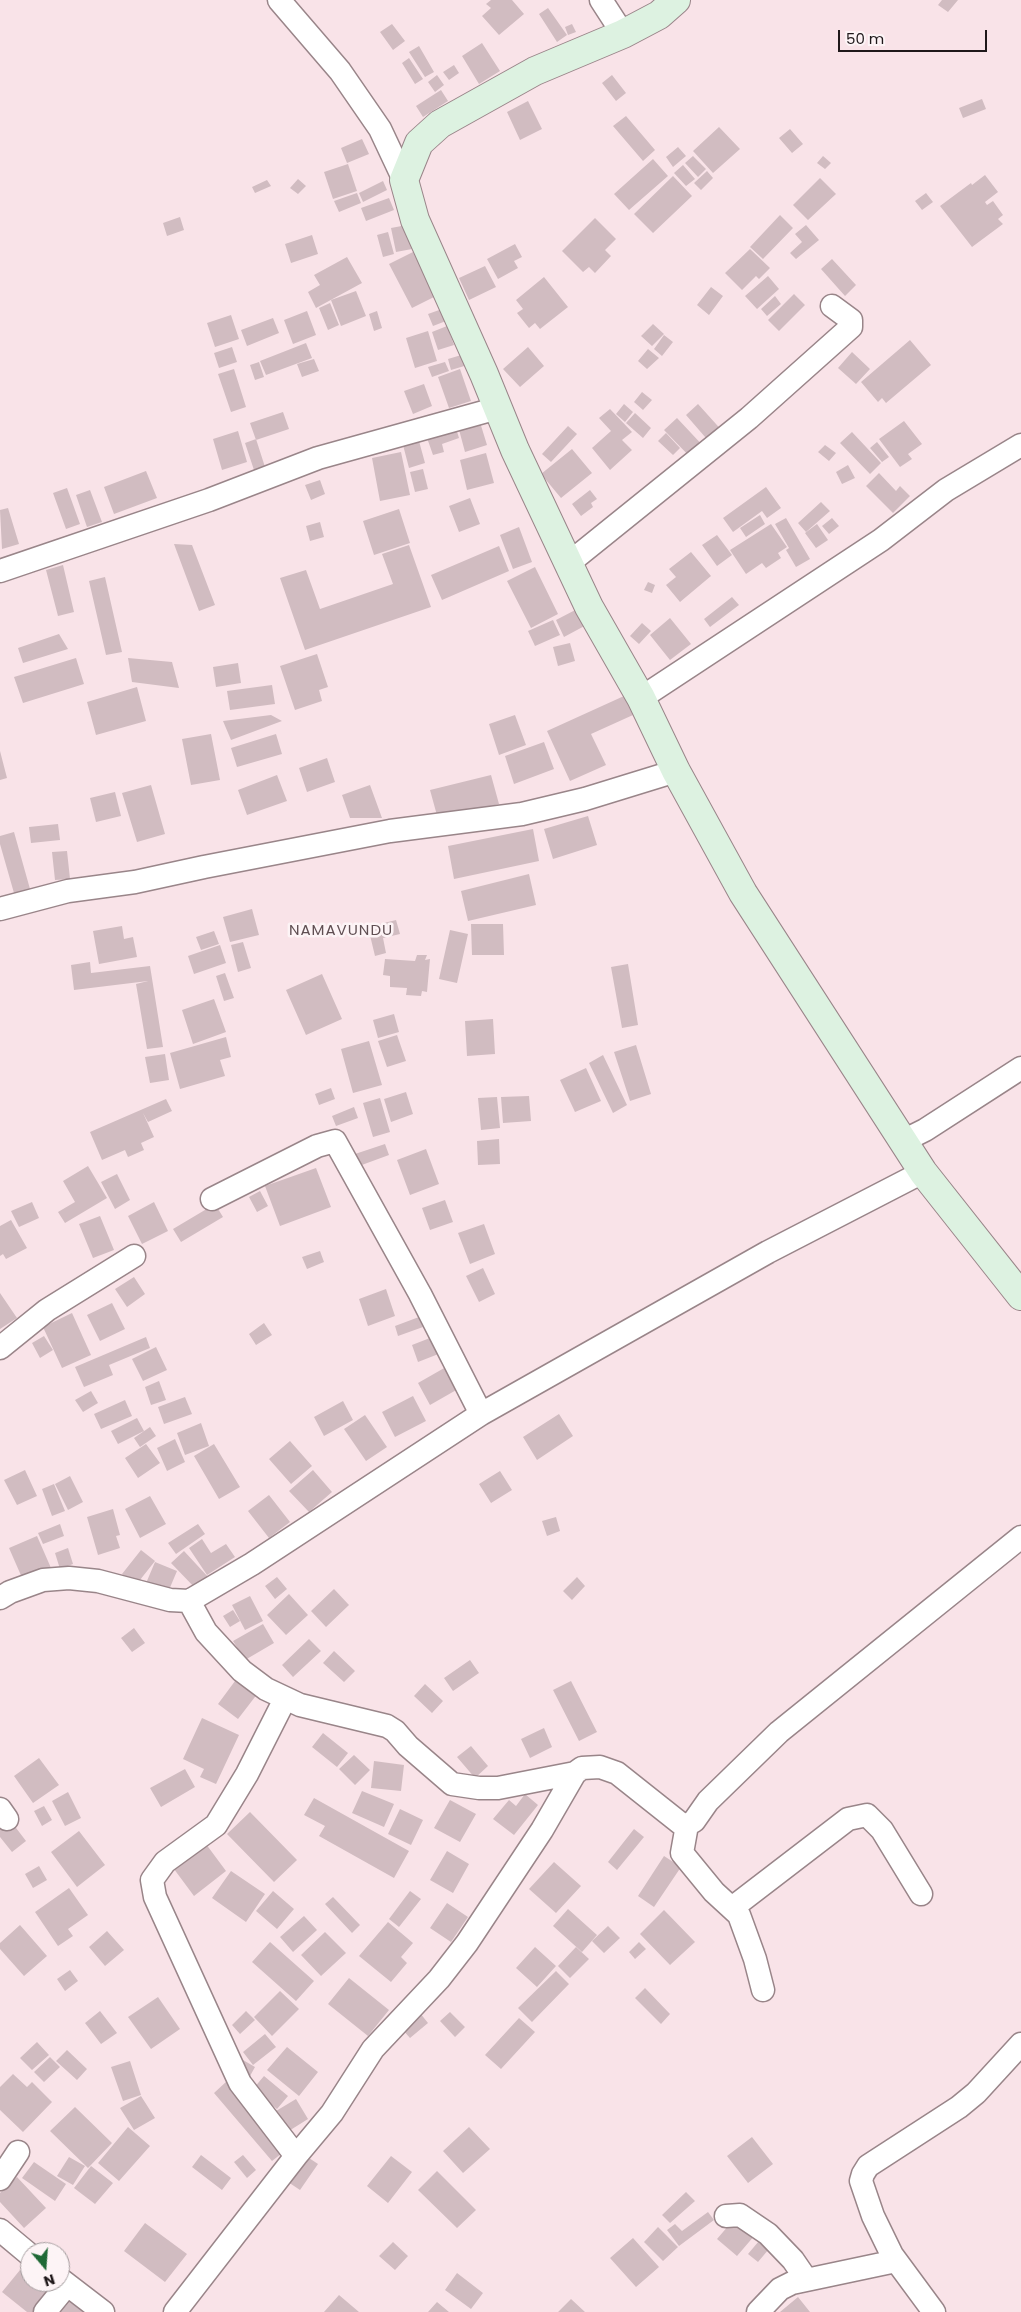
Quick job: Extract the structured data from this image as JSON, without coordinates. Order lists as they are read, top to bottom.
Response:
{
  "districts": ["NAMAVUNDU"],
  "scale_bar": "50 m",
  "north": "bottom"
}
